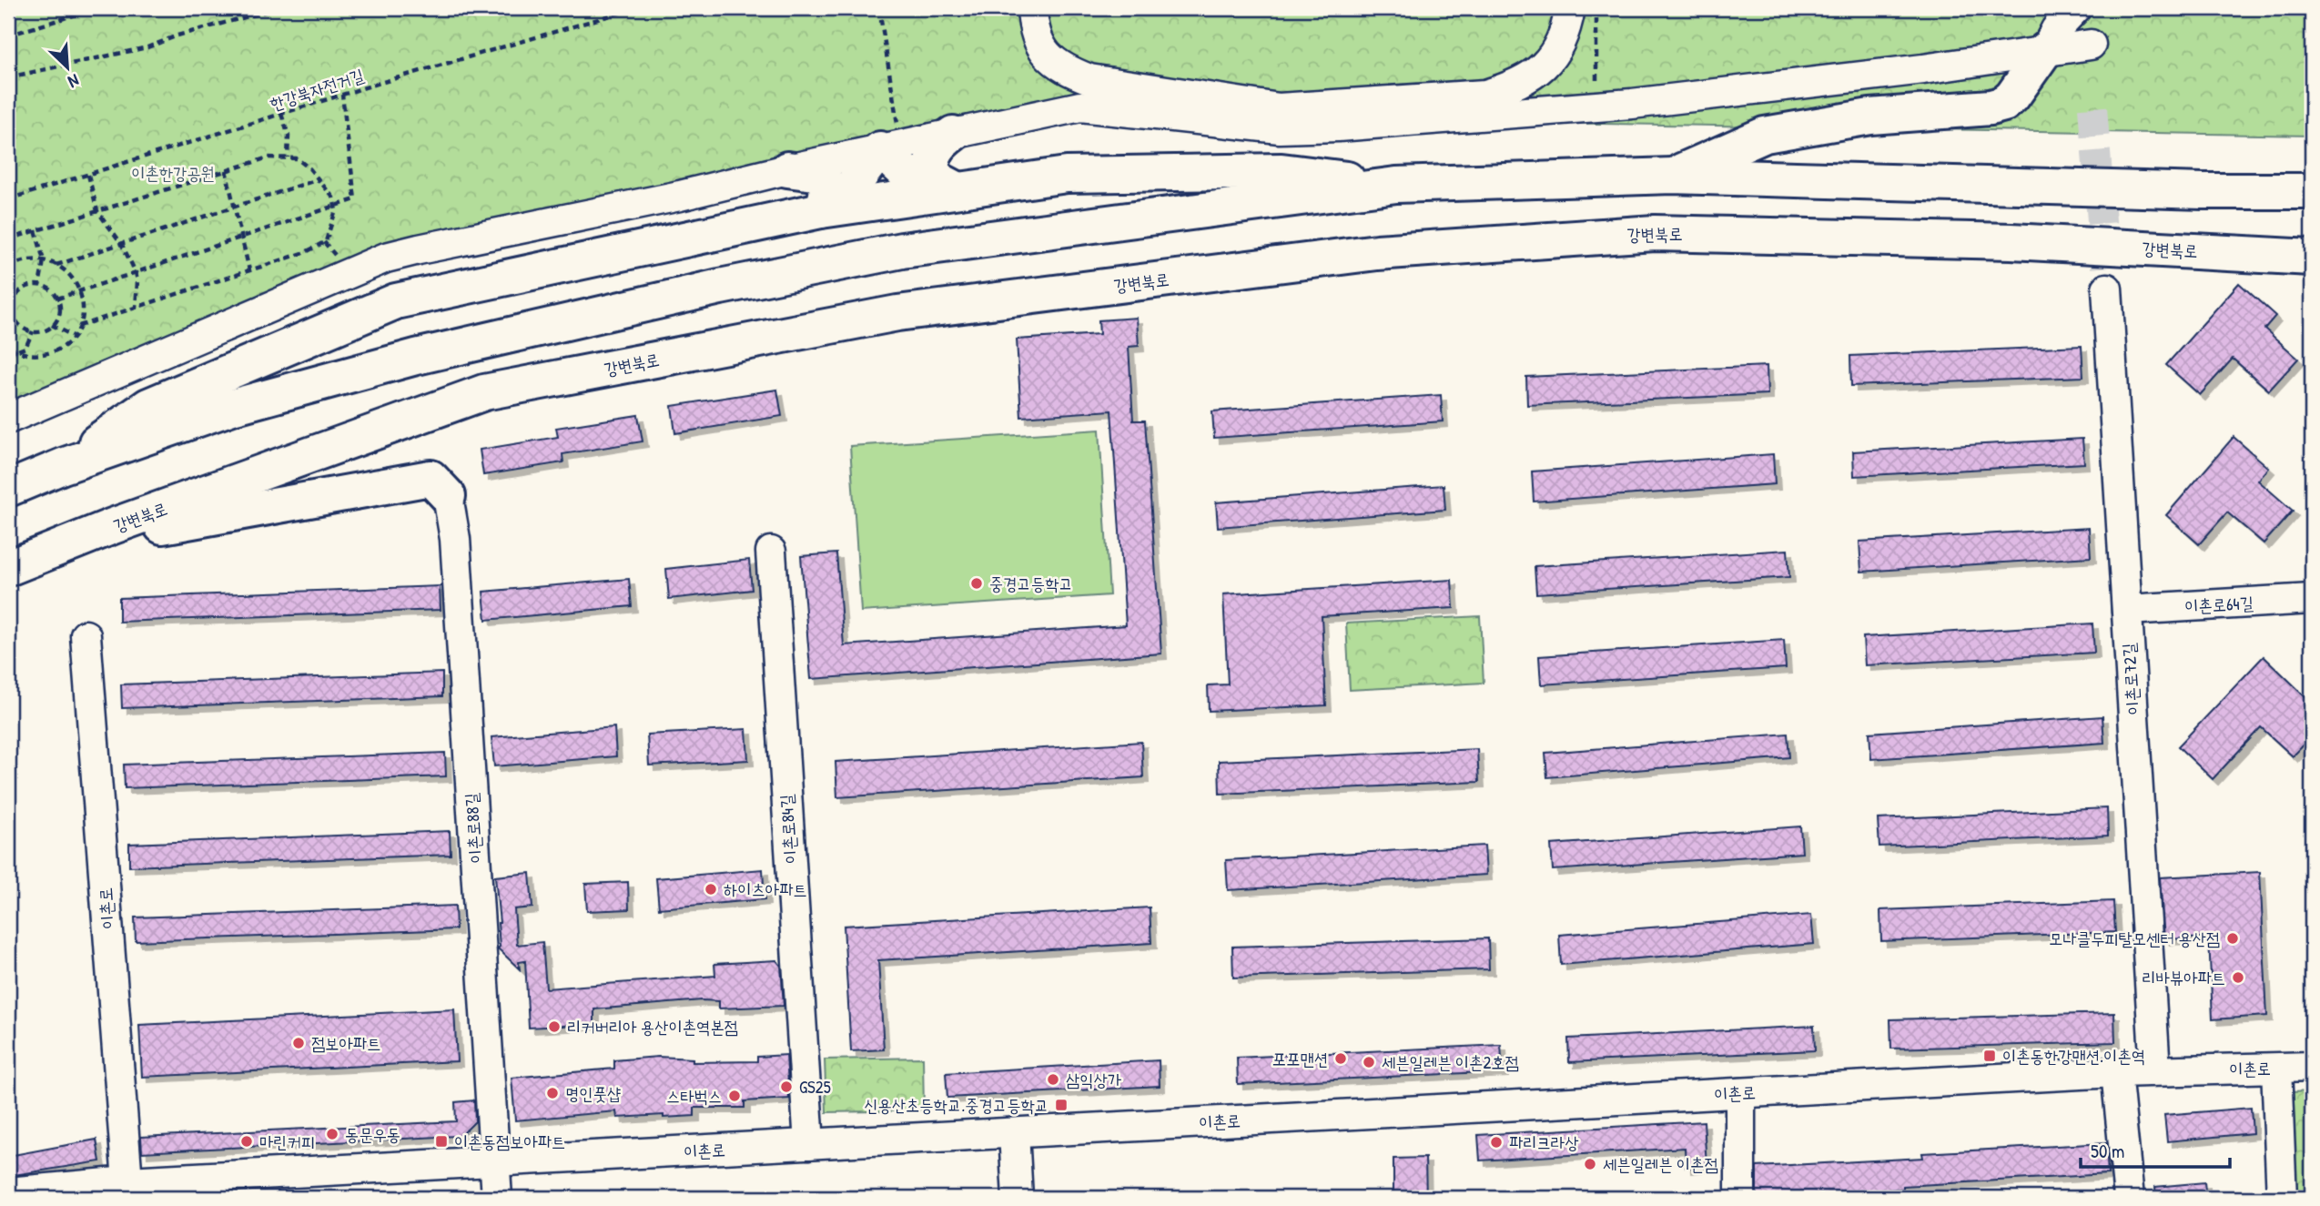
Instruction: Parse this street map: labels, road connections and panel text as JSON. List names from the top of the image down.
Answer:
{
  "streets": {
    "highway": ["강변북로"],
    "street": [
      "이촌로64길",
      "이촌로72길",
      "이촌로88길",
      "이촌로84길",
      "이촌로"
    ],
    "path": ["한강북자전거길"]
  },
  "crossings": [
    ["이촌로64길", "이촌로72길"],
    ["이촌로72길", "이촌로"],
    ["이촌로88길", "이촌로"],
    ["이촌로84길", "이촌로"]
  ],
  "parks": ["이촌한강공원"],
  "places": {
    "other": [
      "중경고등학고",
      "하이츠아파트",
      "모나클두피탈모센터 용산점",
      "리바뷰아파트",
      "리커버리아 용산이촌역본점",
      "점보아파트",
      "포포맨션",
      "세븐일레븐 이촌2호점",
      "삼익상가",
      "GS25",
      "명인풋샵",
      "스타벅스",
      "동문우동",
      "마린커피",
      "파리크라상",
      "세븐일레븐 이촌점"
    ],
    "transit": ["이촌동한강맨션.이촌역", "신용산초등학교.중경고등학교", "이촌동점보아파트"]
  },
  "scale_bar": "50 m",
  "north": "bottom right"
}
